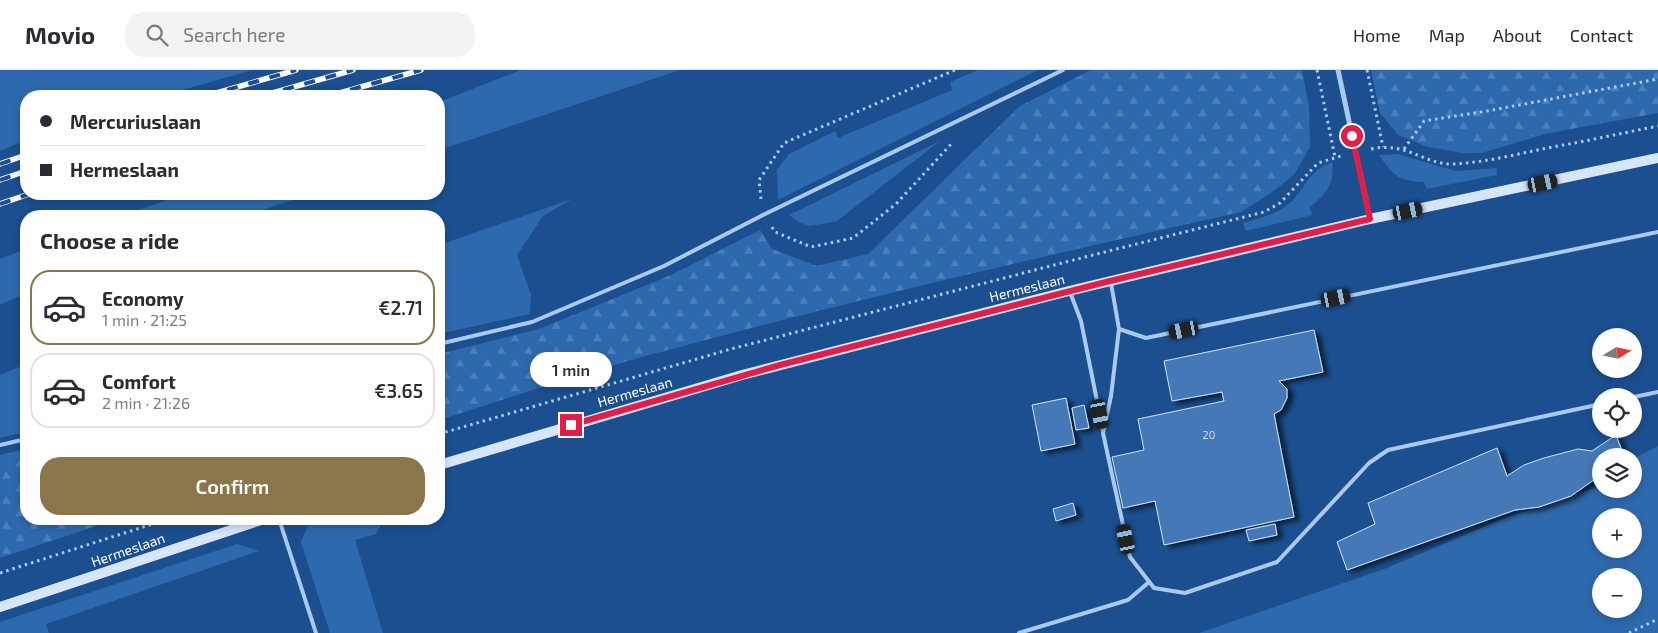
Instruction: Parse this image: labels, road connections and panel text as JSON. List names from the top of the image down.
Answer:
{
  "streets": {
    "street": ["Hermeslaan"]
  },
  "house_numbers": ["20"],
  "north": "right",
  "page": {
    "header": "Movio",
    "search": "Search here",
    "nav": [
      "Home",
      "Map",
      "About",
      "Contact"
    ],
    "banner": ["Mercuriuslaan", "Hermeslaan"],
    "heading": "Choose a ride",
    "list": [
      {
        "name": "Economy",
        "note": "1 min · 21:25",
        "value": "€2.71"
      },
      {
        "name": "Comfort",
        "note": "2 min · 21:26",
        "value": "€3.65"
      }
    ],
    "map_buttons": ["+", "−"],
    "bubble": "1 min",
    "buttons": "Confirm"
  }
}
